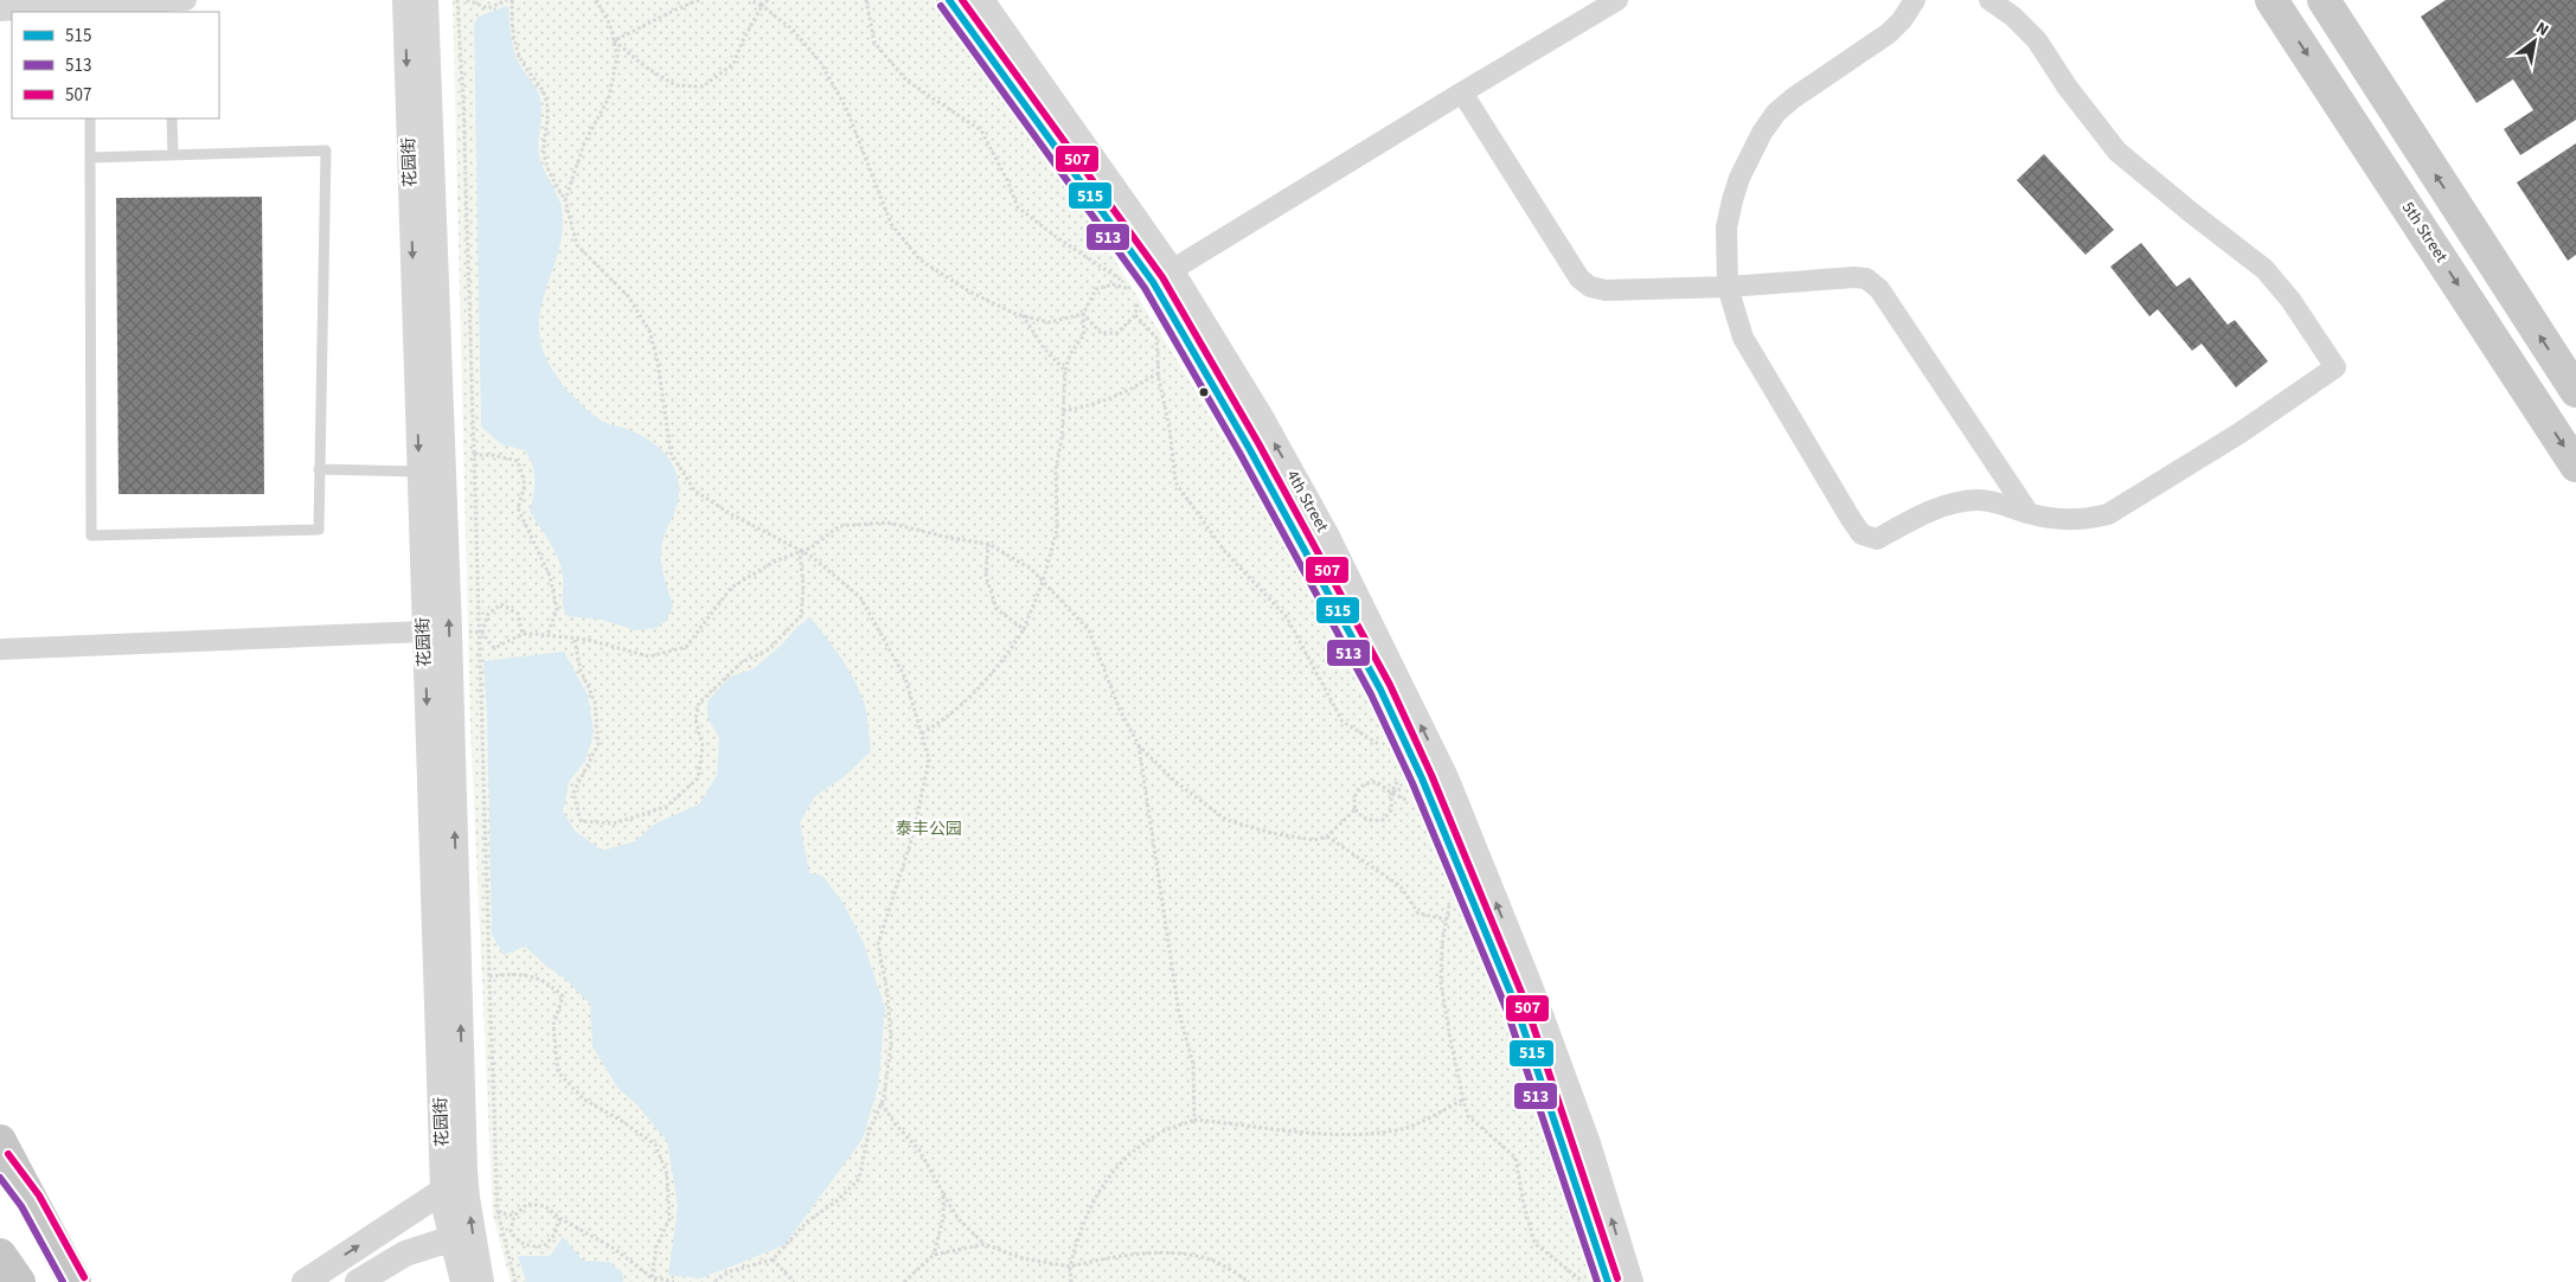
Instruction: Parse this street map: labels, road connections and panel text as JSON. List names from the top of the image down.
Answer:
{
  "streets": {
    "main road": ["5th Street"],
    "street": ["花园街", "4th Street"]
  },
  "parks": ["泰丰公园"],
  "lines": ["transit line 515", "transit line 507", "transit line 513"],
  "legend": ["515", "513", "507"],
  "north": "top right"
}
